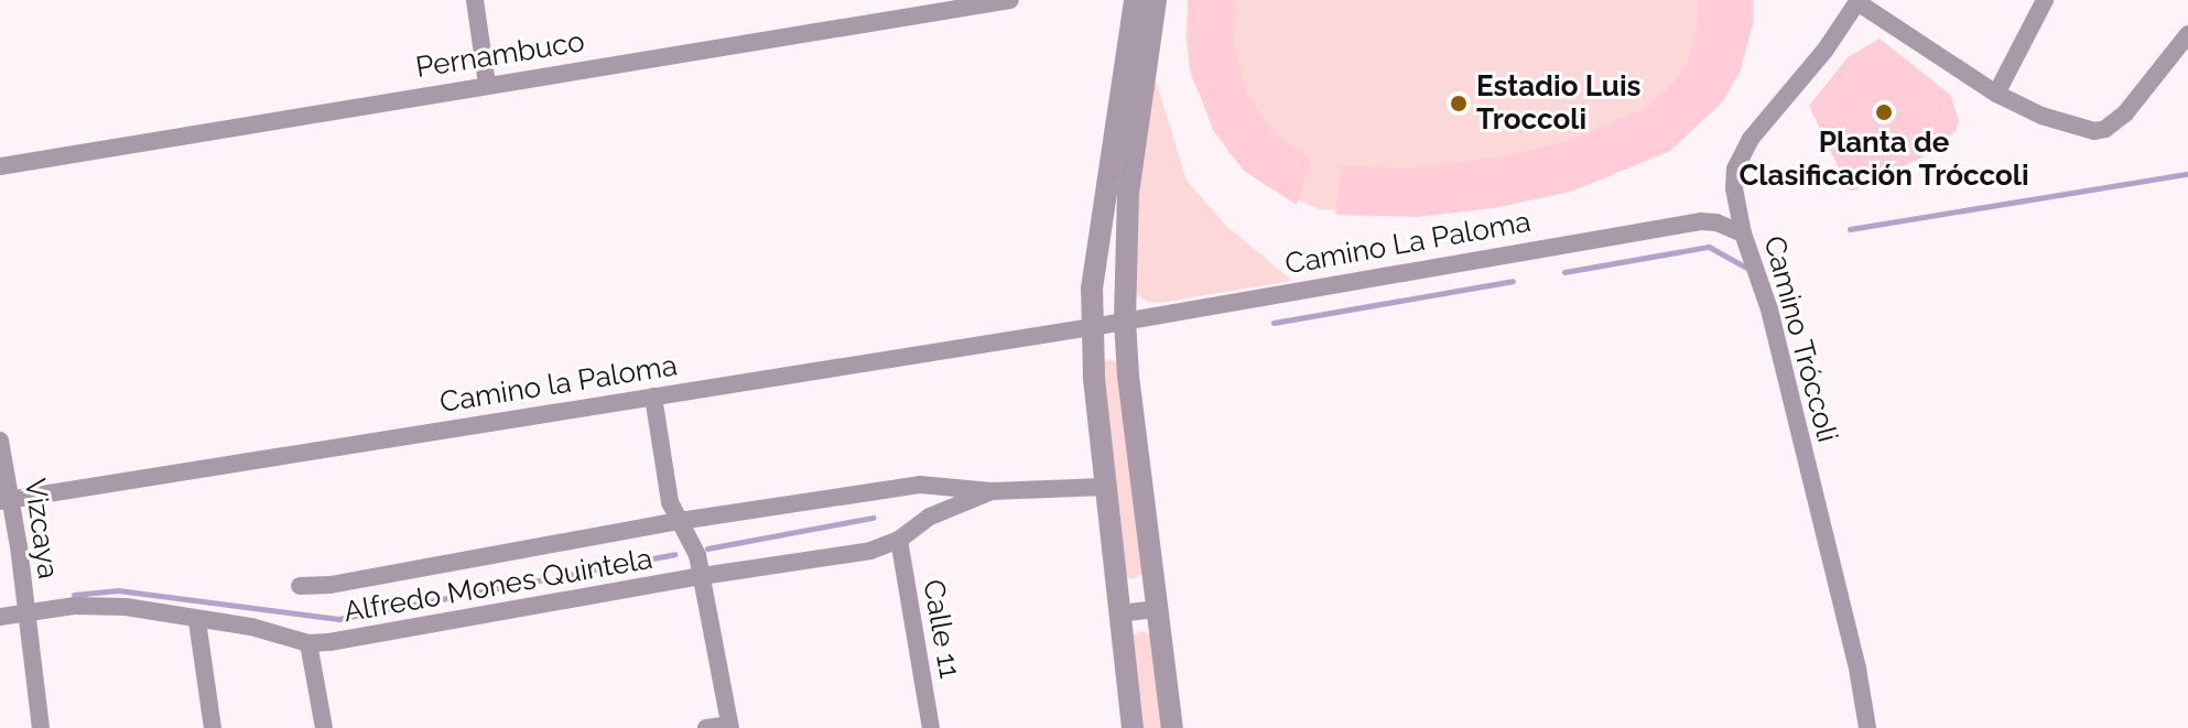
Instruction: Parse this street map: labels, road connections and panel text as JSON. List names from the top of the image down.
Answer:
{
  "streets": {
    "street": [
      "Pernambuco",
      "Camino La Paloma",
      "Camino Tróccoli",
      "Camino la Paloma",
      "Vizcaya",
      "Alfredo Mones Quintela",
      "Calle 11"
    ]
  },
  "crossings": [
    ["Camino La Paloma", "Camino Tróccoli"],
    ["Camino La Paloma", "Camino la Paloma"],
    ["Camino la Paloma", "Vizcaya"],
    ["Vizcaya", "Alfredo Mones Quintela"],
    ["Alfredo Mones Quintela", "Calle 11"]
  ],
  "places": ["Estadio Luis Troccoli", "Planta de Clasificación Tróccoli"]
}
